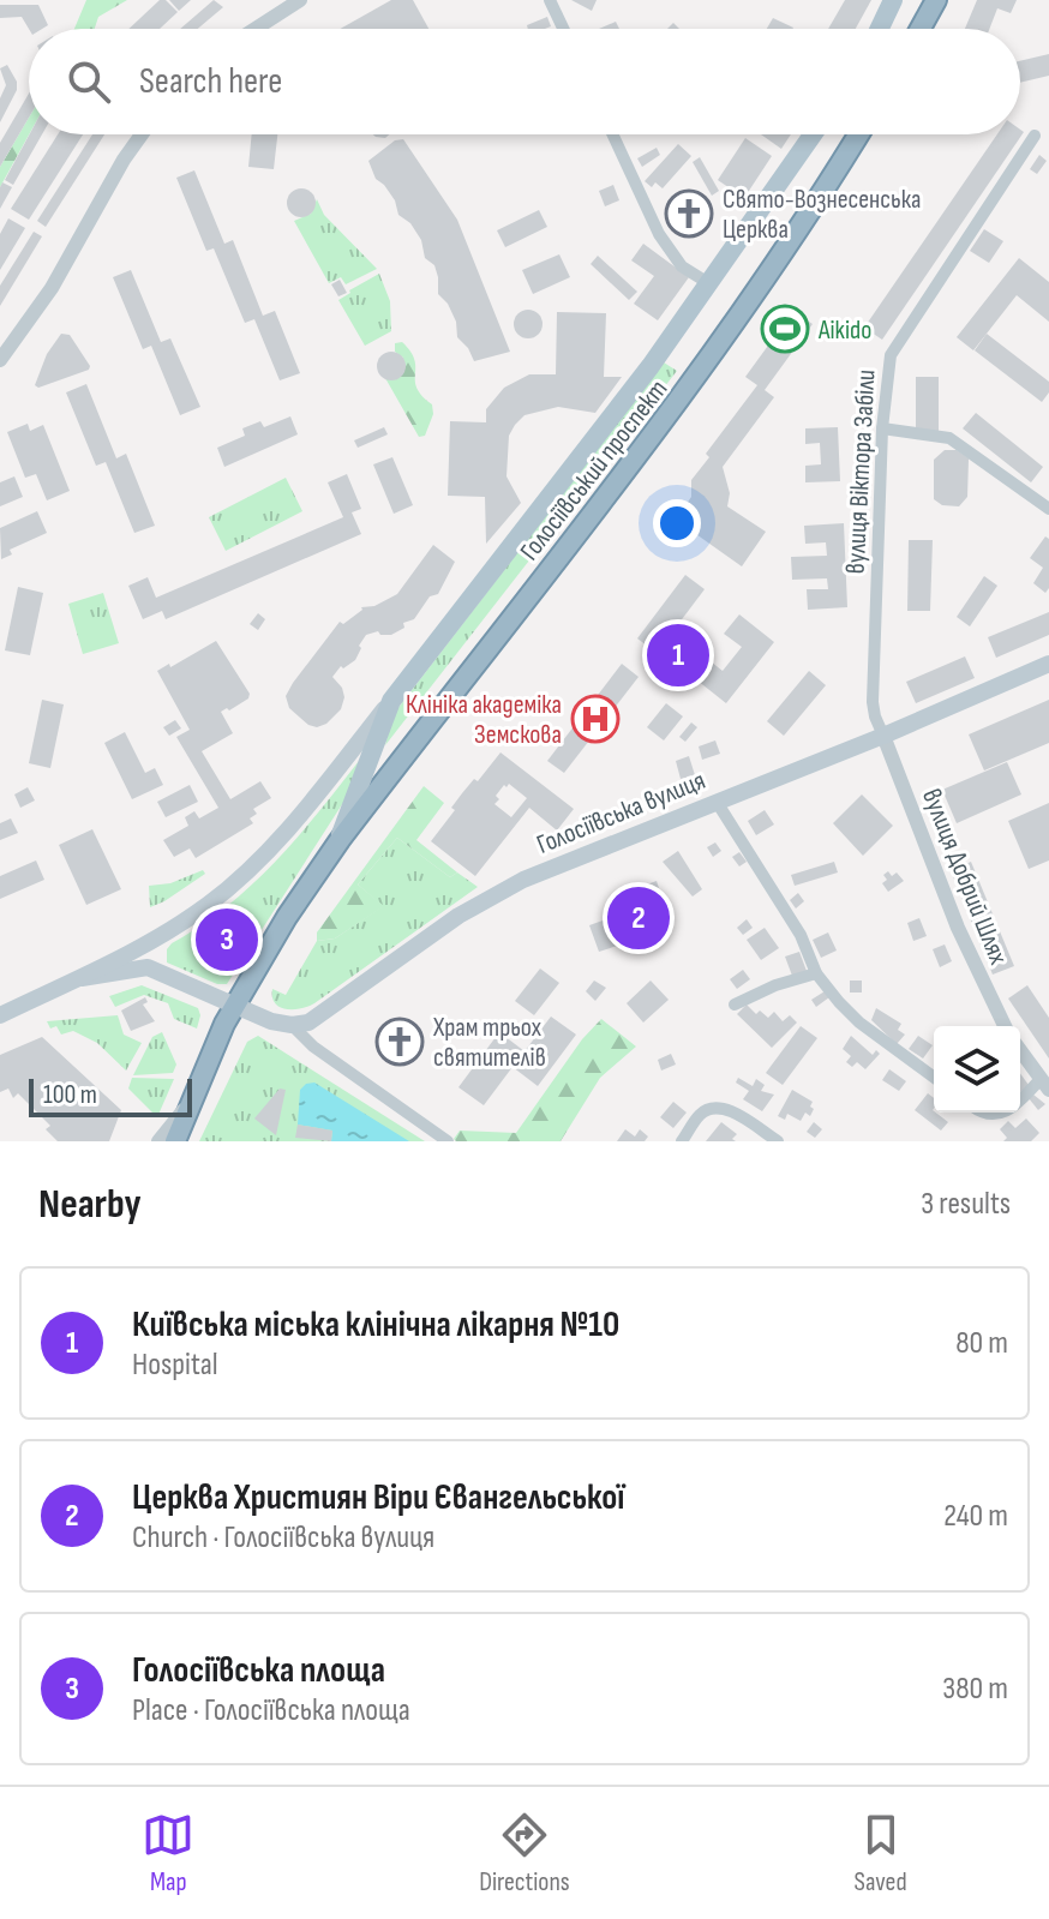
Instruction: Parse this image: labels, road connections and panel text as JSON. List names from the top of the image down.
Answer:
{
  "streets": {
    "highway": ["Голосіївський проспект"],
    "main road": ["Голосіївська вулиця"],
    "street": ["вулиця Віктора Забіли", "вулиця Добрий Шлях"]
  },
  "crossings": [
    ["вулиця Віктора Забіли", "Голосіївська вулиця"],
    ["вулиця Віктора Забіли", "вулиця Добрий Шлях"],
    ["Голосіївська вулиця", "вулиця Добрий Шлях"]
  ],
  "places": {
    "church": ["Свято-Вознесенська Церква", "Храм трьох святителів"],
    "sports": ["Aikido"],
    "hospital": ["Клініка академіка Земскова"]
  },
  "scale_bar": "100 m",
  "page": {
    "search": "Search here",
    "pins": ["1", "2", "3"],
    "scale": "100 m",
    "heading": ["Nearby", "3 results"],
    "list": [
      {
        "mark": "1",
        "name": "Київська міська клінічна лікарня №10",
        "note": "Hospital",
        "value": "80 m"
      },
      {
        "mark": "2",
        "name": "Церква Християн Віри Євангельської",
        "note": "Church · Голосіївська вулиця",
        "value": "240 m"
      },
      {
        "mark": "3",
        "name": "Голосіївська площа",
        "note": "Place · Голосіївська площа",
        "value": "380 m"
      }
    ],
    "nav": ["Map", "Directions", "Saved"]
  }
}
